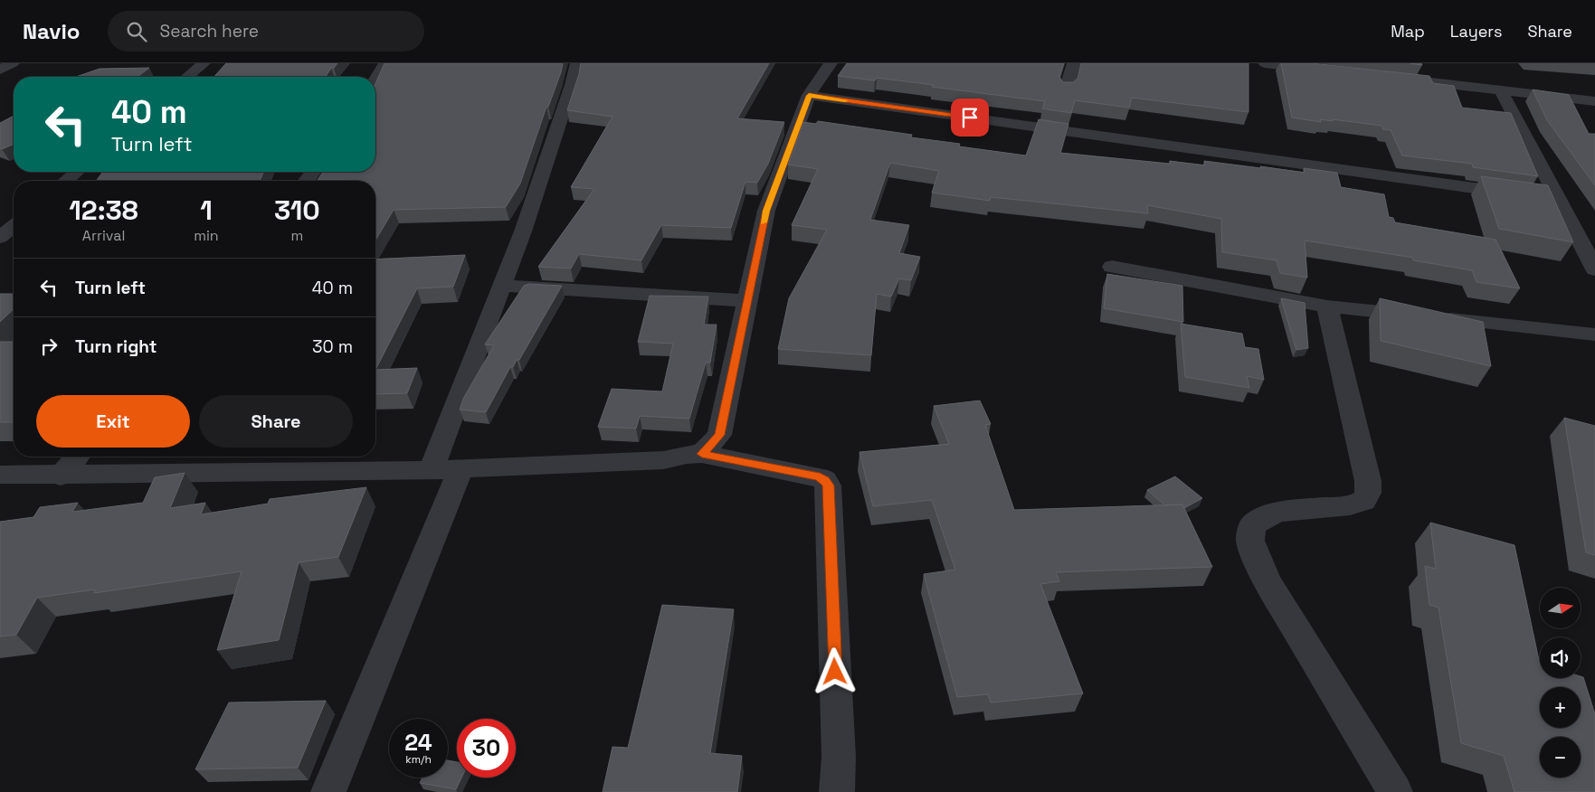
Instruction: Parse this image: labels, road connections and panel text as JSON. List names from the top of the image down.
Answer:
{
  "north": "right",
  "page": {
    "header": "Navio",
    "search": "Search here",
    "nav": ["Map", "Layers", "Share"],
    "turn": ["40 m", "Turn left"],
    "eta": [
      "12:38",
      "Arrival",
      "1",
      "min",
      "310",
      "m"
    ],
    "list": [
      {
        "name": "Turn left",
        "value": "40 m"
      },
      {
        "name": "Turn right",
        "value": "30 m"
      }
    ],
    "buttons": ["Exit", "Share"],
    "map_buttons": ["+", "−"],
    "speed": "24 km/h",
    "limit": "30"
  }
}
